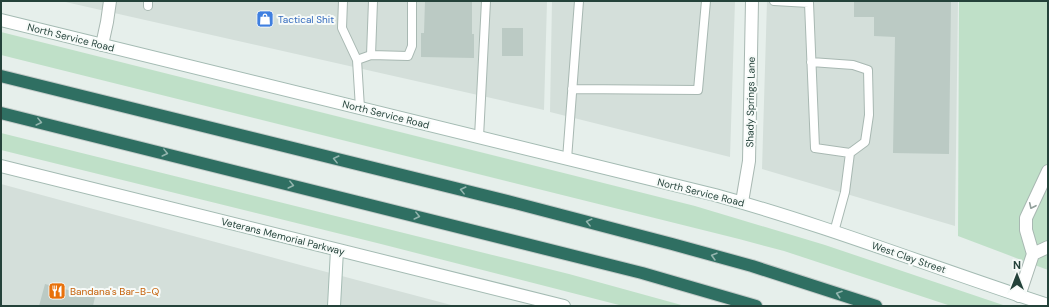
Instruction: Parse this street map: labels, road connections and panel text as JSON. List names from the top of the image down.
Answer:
{
  "streets": {
    "street": [
      "North Service Road",
      "Shady Springs Lane",
      "Veterans Memorial Parkway",
      "West Clay Street"
    ]
  },
  "crossings": [
    ["North Service Road", "Shady Springs Lane"],
    ["North Service Road", "West Clay Street"]
  ],
  "places": {
    "shop": ["Tactical Shit"],
    "restaurant": ["Bandana's Bar-B-Q"]
  },
  "north": "top"
}
